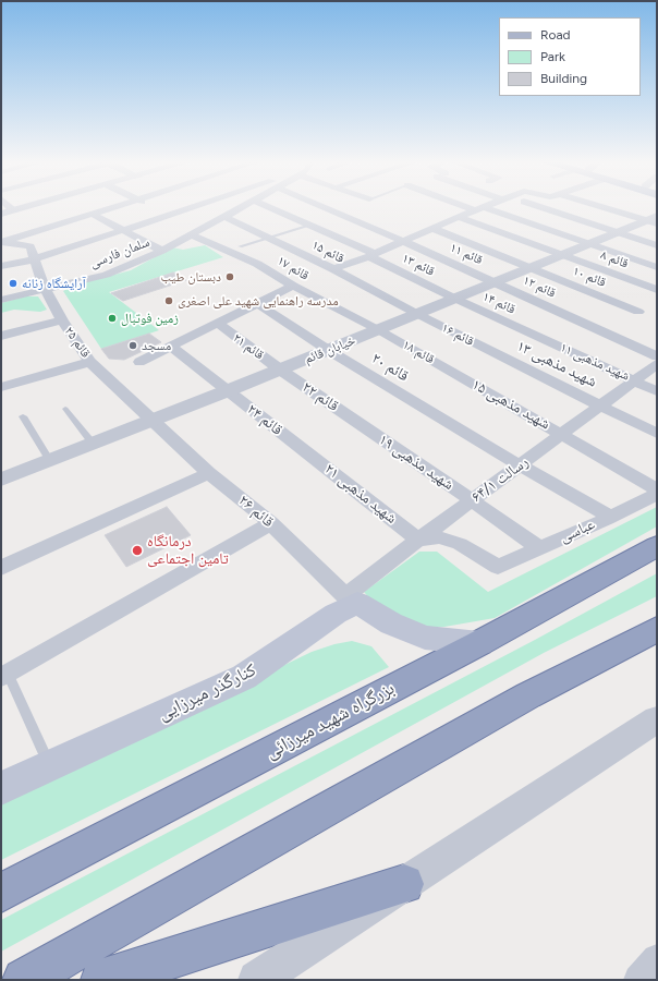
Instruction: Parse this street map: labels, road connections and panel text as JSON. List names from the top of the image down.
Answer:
{
  "streets": {
    "highway": ["بزرگراه شهید میرزائی"],
    "main road": ["کنارگذر میرزایی"],
    "street": [
      "قائم ۱۵",
      "سلمان فارسی",
      "قائم ۱۱",
      "قائم ۸",
      "قائم ۱۳",
      "قائم ۱۷",
      "قائم ۱۰",
      "قائم ۱۲",
      "قائم ۱۴",
      "قائم ۱۶",
      "قائم ۲۵",
      "قائم ۲۱",
      "خیابان قائم",
      "قائم ۱۸",
      "شهید مذهبی ۱۱",
      "شهید مذهبی ۱۳",
      "قائم ۲۰",
      "قائم ۲۲",
      "شهید مذهبی ۱۵",
      "قائم ۲۴",
      "شهید مذهبی ۱۹",
      "رسالت ۶۴/۱",
      "شهید مذهبی ۲۱",
      "قائم ۲۶",
      "عباسی"
    ]
  },
  "crossings": [
    ["قائم ۱۵", "سلمان فارسی"],
    ["قائم ۱۵", "قائم ۱۶"],
    ["قائم ۱۵", "خیابان قائم"],
    ["سلمان فارسی", "قائم ۱۷"],
    ["سلمان فارسی", "قائم ۲۵"],
    ["قائم ۱۱", "قائم ۱۲"],
    ["قائم ۱۱", "خیابان قائم"],
    ["قائم ۸", "خیابان قائم"],
    ["قائم ۱۳", "قائم ۱۴"],
    ["قائم ۱۳", "خیابان قائم"],
    ["قائم ۱۷", "خیابان قائم"],
    ["قائم ۱۷", "قائم ۱۸"],
    ["قائم ۱۰", "خیابان قائم"],
    ["قائم ۱۲", "خیابان قائم"],
    ["قائم ۱۴", "خیابان قائم"],
    ["قائم ۱۴", "شهید مذهبی ۱۱"],
    ["قائم ۱۶", "خیابان قائم"],
    ["قائم ۱۶", "شهید مذهبی ۱۳"],
    ["قائم ۲۵", "خیابان قائم"],
    ["قائم ۲۵", "قائم ۲۶"],
    ["قائم ۲۱", "خیابان قائم"],
    ["قائم ۲۱", "قائم ۲۲"],
    ["خیابان قائم", "قائم ۱۸"],
    ["خیابان قائم", "قائم ۲۰"],
    ["خیابان قائم", "قائم ۲۲"],
    ["خیابان قائم", "قائم ۲۴"],
    ["خیابان قائم", "قائم ۲۶"],
    ["قائم ۱۸", "شهید مذهبی ۱۵"],
    ["شهید مذهبی ۱۱", "رسالت ۶۴/۱"],
    ["شهید مذهبی ۱۳", "رسالت ۶۴/۱"],
    ["قائم ۲۰", "رسالت ۶۴/۱"],
    ["قائم ۲۲", "شهید مذهبی ۱۹"],
    ["شهید مذهبی ۱۵", "رسالت ۶۴/۱"],
    ["قائم ۲۴", "شهید مذهبی ۲۱"],
    ["شهید مذهبی ۱۹", "رسالت ۶۴/۱"],
    ["شهید مذهبی ۱۹", "عباسی"],
    ["رسالت ۶۴/۱", "شهید مذهبی ۲۱"],
    ["رسالت ۶۴/۱", "قائم ۲۶"],
    ["رسالت ۶۴/۱", "عباسی"],
    ["رسالت ۶۴/۱", "کنارگذر میرزایی"],
    ["شهید مذهبی ۲۱", "عباسی"],
    ["قائم ۲۶", "کنارگذر میرزایی"]
  ],
  "places": [
    "دبستان طیب",
    "آرایشگاه زنانه",
    "مدرسه راهنمایی شهید علی اصغری",
    "زمین فوتبال",
    "مسجد",
    "درمانگاه تامین اجتماعی"
  ],
  "legend": ["Road", "Park", "Building"]
}
